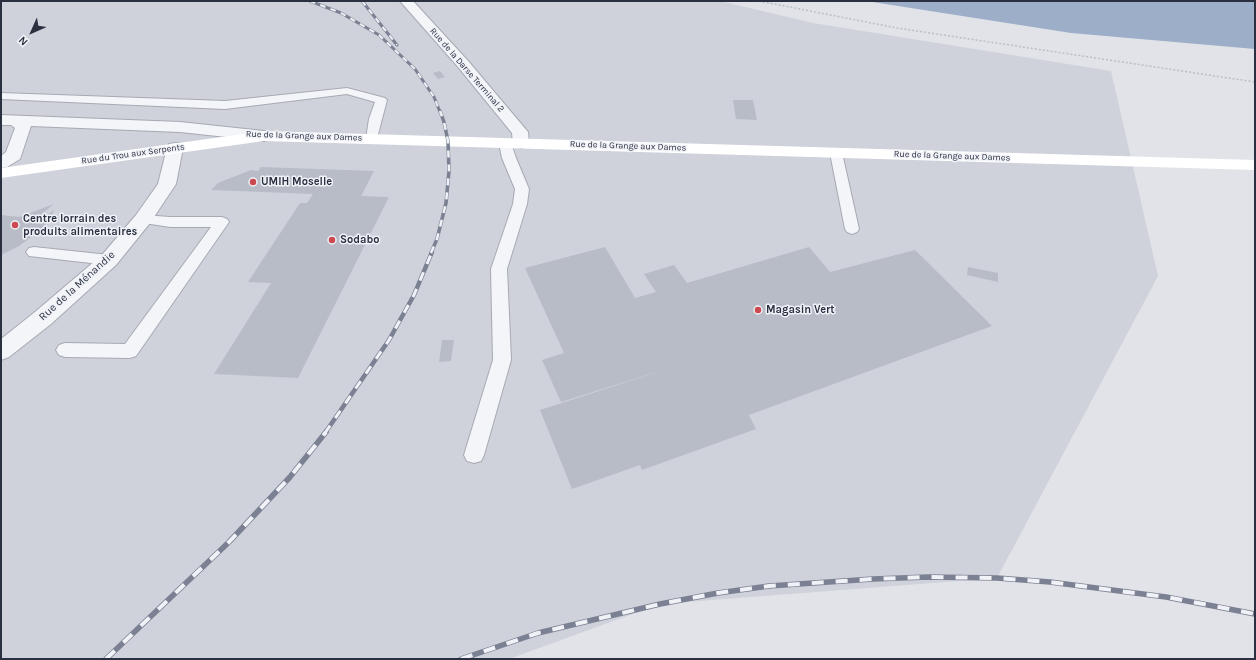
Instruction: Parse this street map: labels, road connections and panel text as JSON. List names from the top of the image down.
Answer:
{
  "streets": {
    "street": [
      "Rue de la Darse Terminal 2",
      "Rue de la Grange aux Dames",
      "Rue du Trou aux Serpents",
      "Rue de la Ménandie"
    ]
  },
  "crossings": [
    ["Rue de la Darse Terminal 2", "Rue de la Grange aux Dames"],
    ["Rue de la Grange aux Dames", "Rue du Trou aux Serpents"],
    ["Rue du Trou aux Serpents", "Rue de la Ménandie"]
  ],
  "places": [
    "UMIH Moselle",
    "Centre lorrain des produits alimentaires",
    "Sodabo",
    "Magasin Vert"
  ],
  "north": "bottom left"
}
